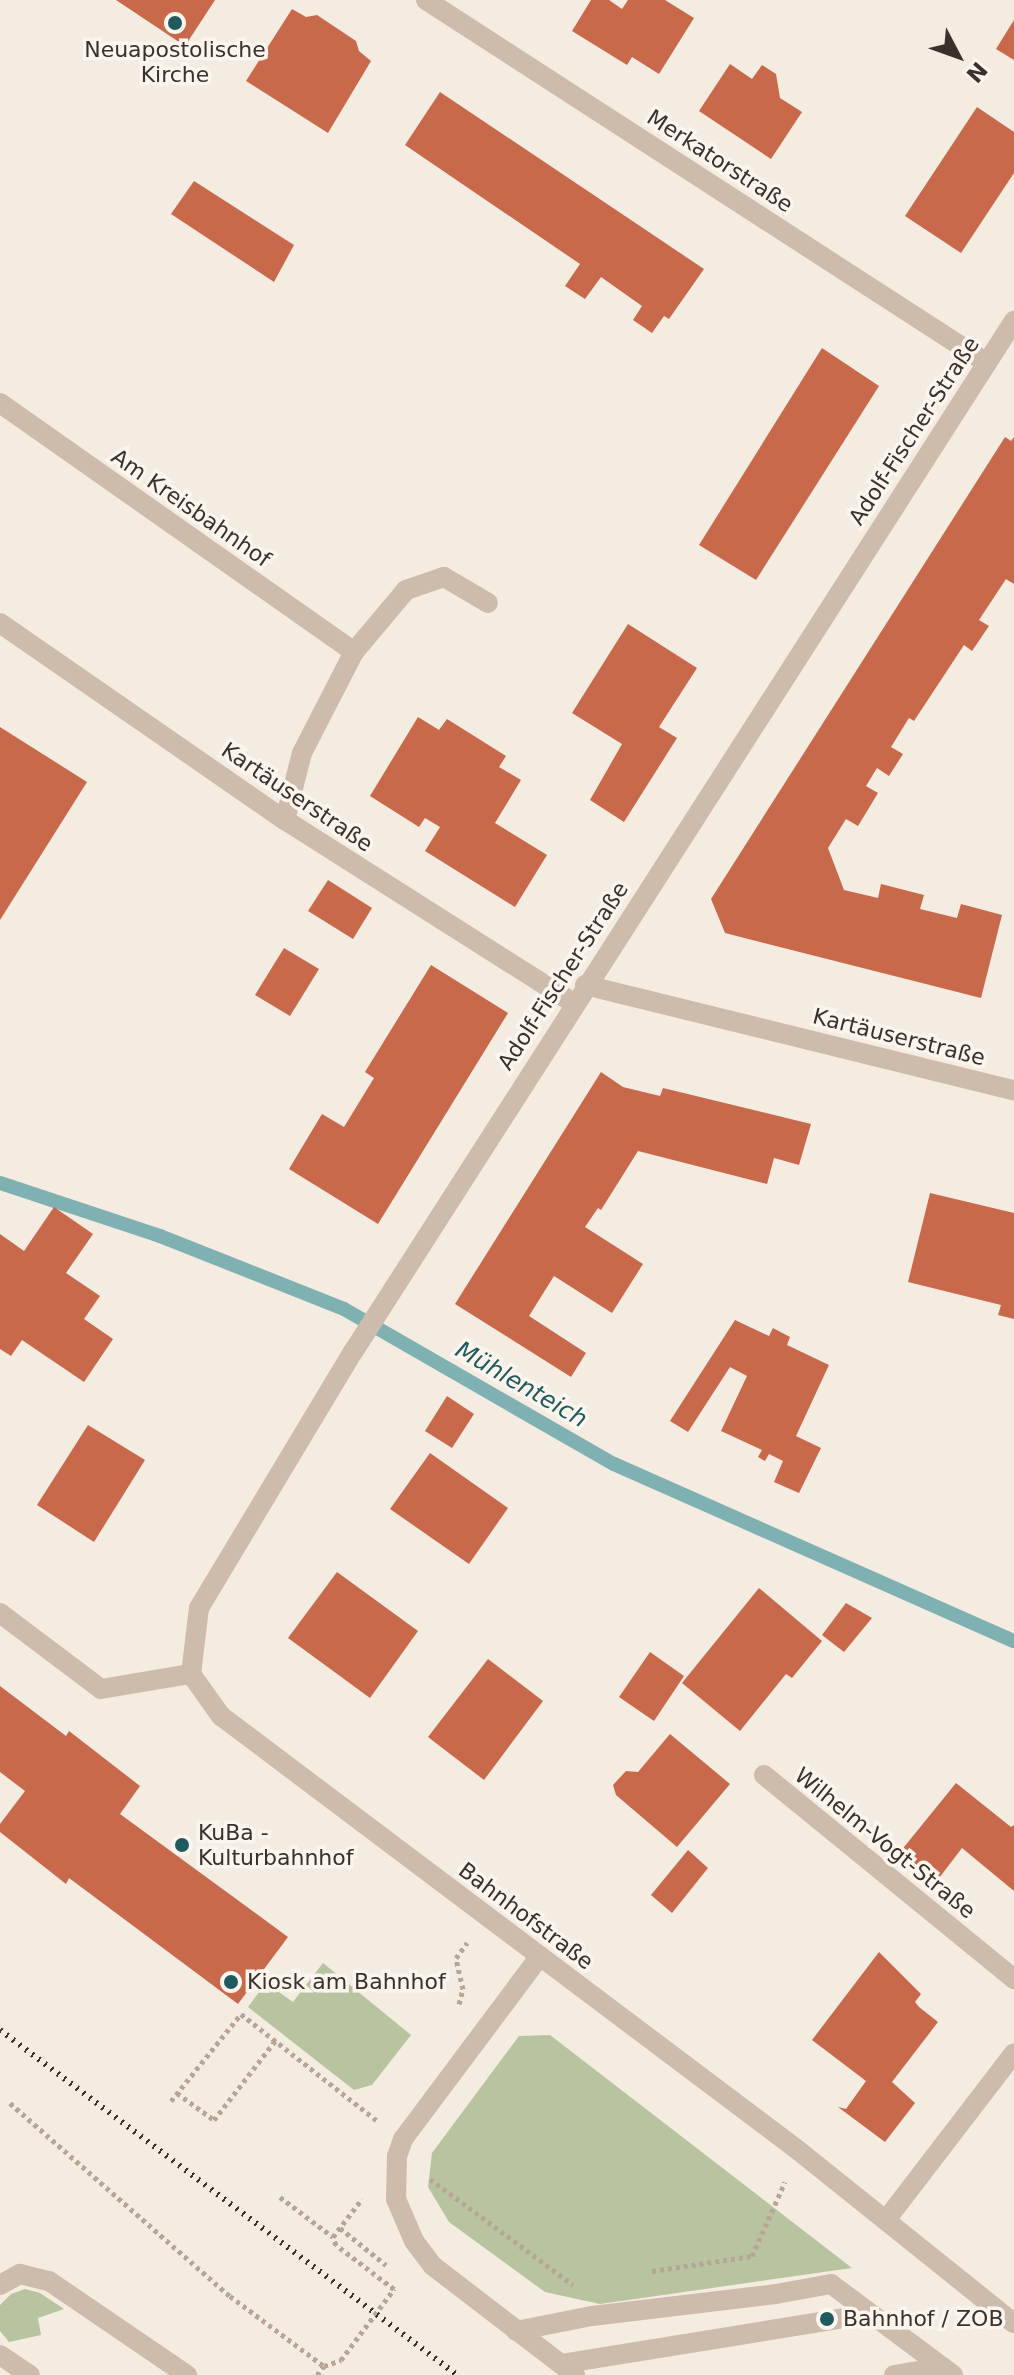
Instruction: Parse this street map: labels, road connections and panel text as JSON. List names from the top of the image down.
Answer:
{
  "streets": {
    "street": [
      "Merkatorstraße",
      "Adolf-Fischer-Straße",
      "Am Kreisbahnhof",
      "Kartäuserstraße",
      "Wilhelm-Vogt-Straße",
      "Bahnhofstraße"
    ]
  },
  "crossings": [
    ["Merkatorstraße", "Adolf-Fischer-Straße"],
    ["Adolf-Fischer-Straße", "Kartäuserstraße"],
    ["Adolf-Fischer-Straße", "Bahnhofstraße"]
  ],
  "water": ["Mühlenteich"],
  "places": [
    "Neuapostolische Kirche",
    "KuBa - Kulturbahnhof",
    "Kiosk am Bahnhof",
    "Bahnhof / ZOB"
  ],
  "north": "bottom right"
}
